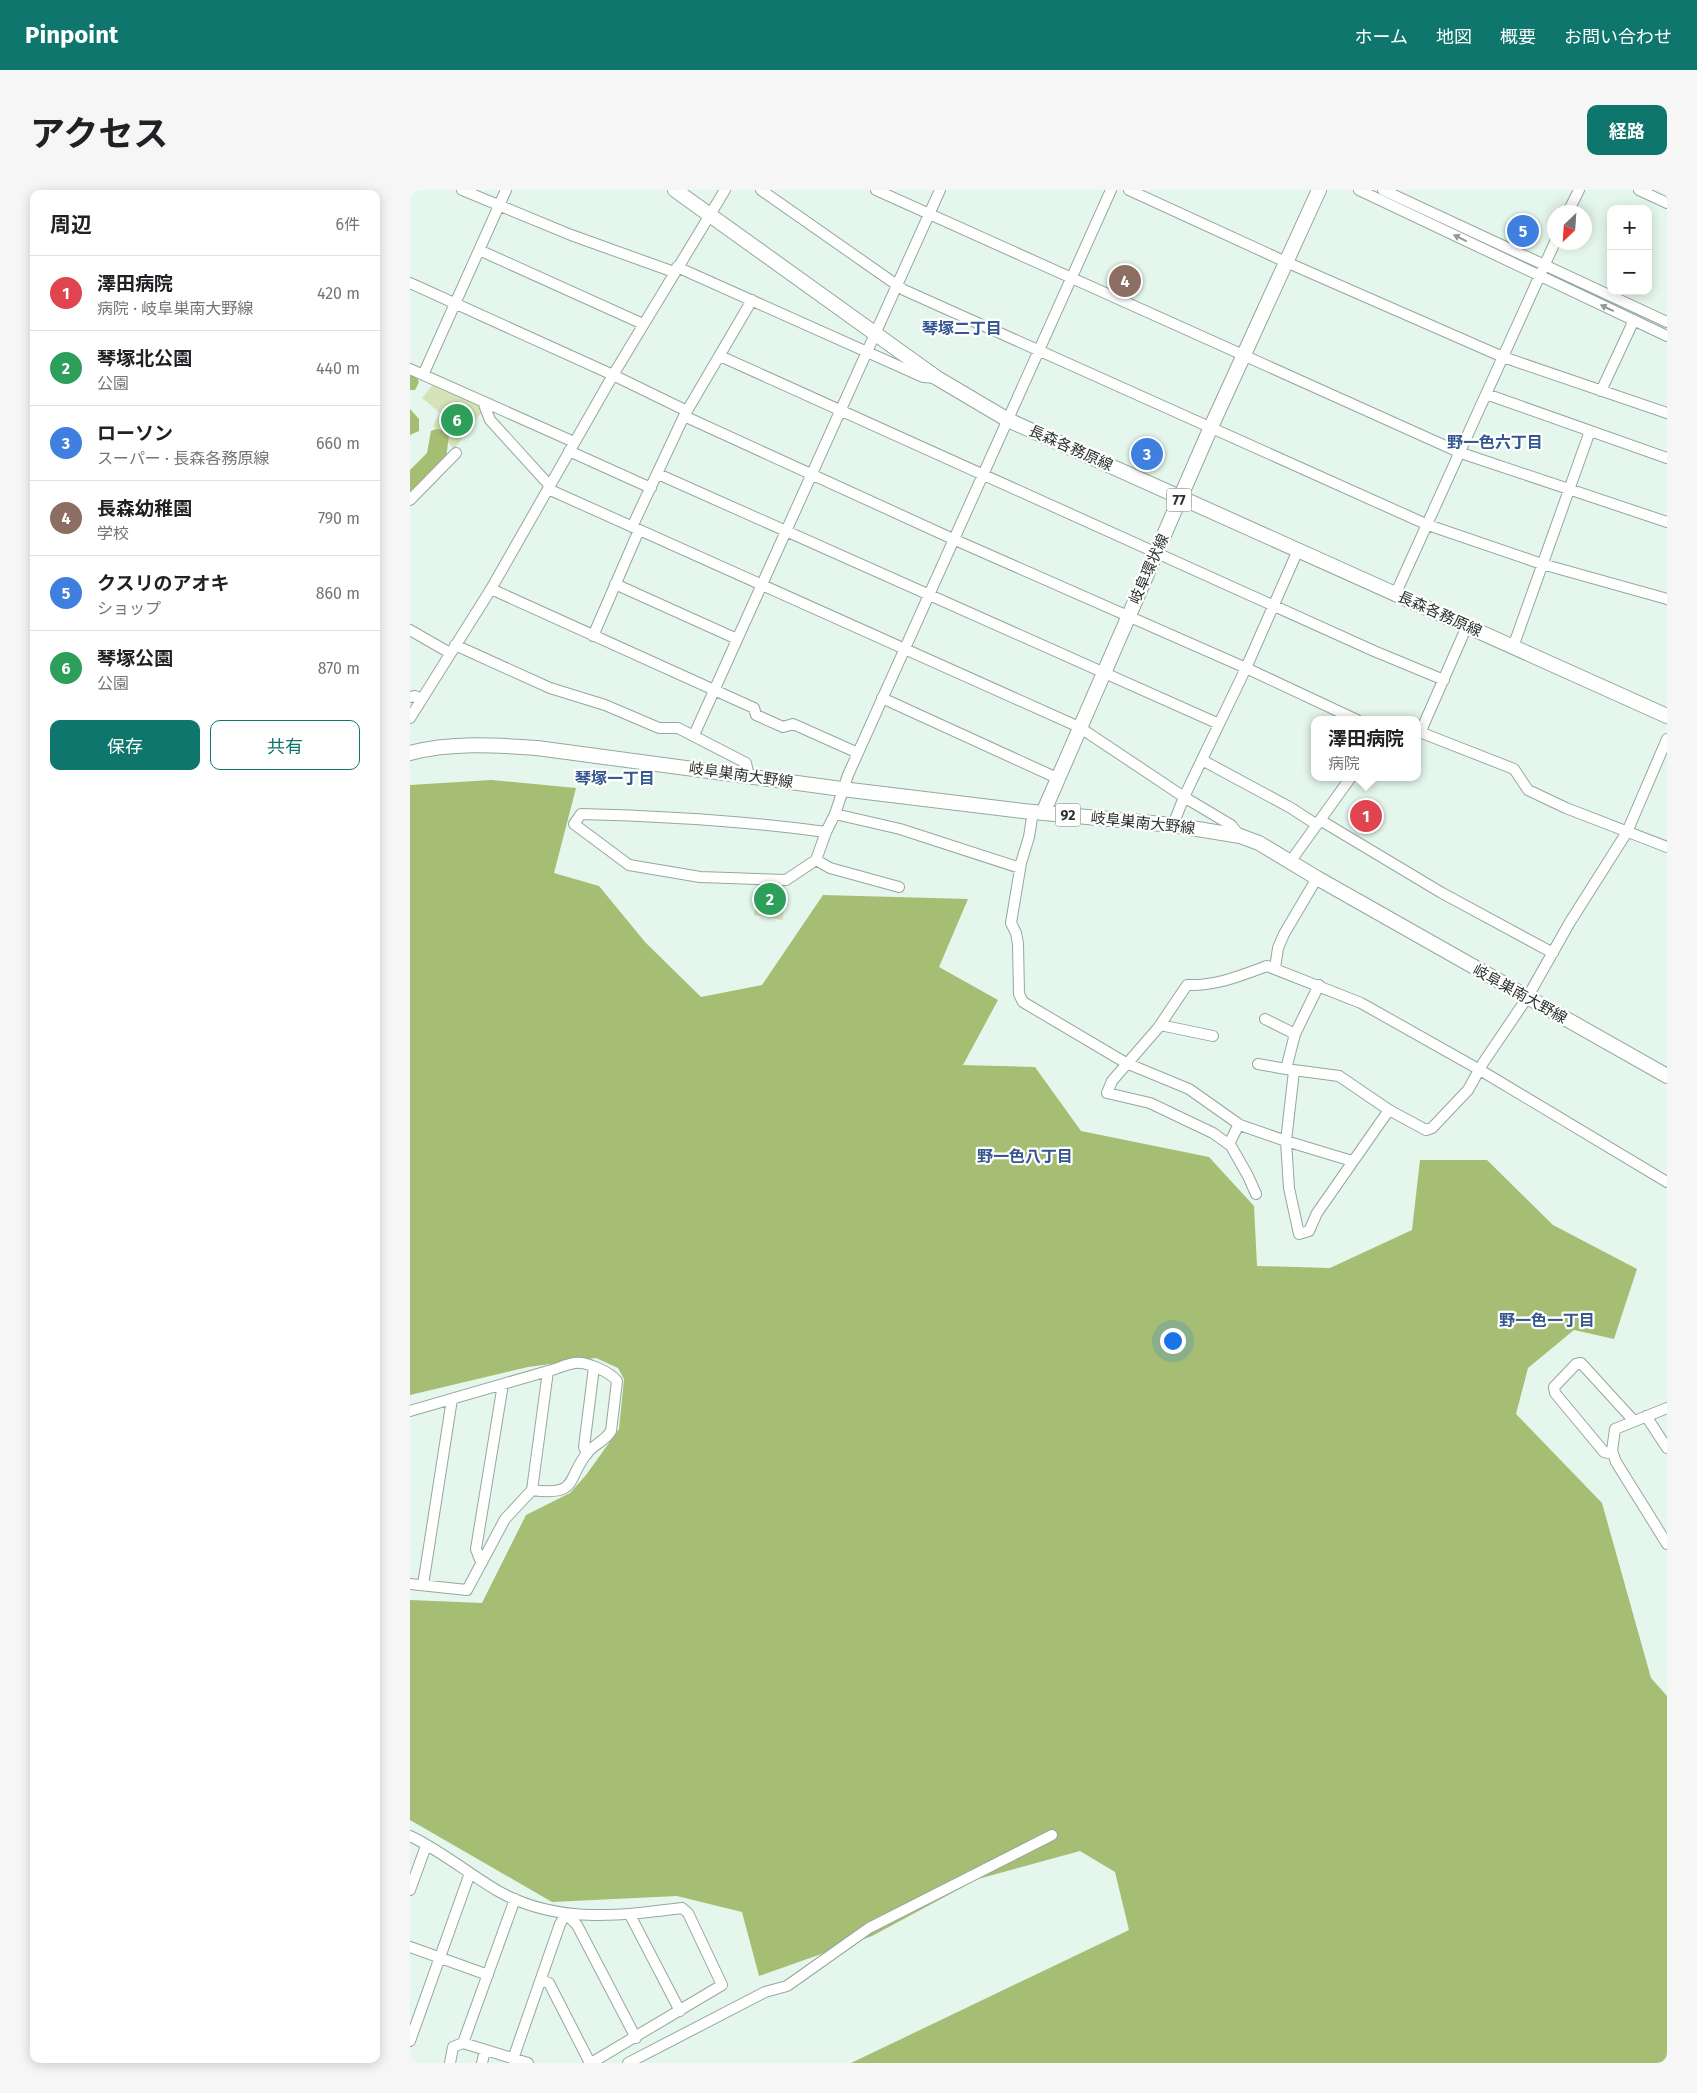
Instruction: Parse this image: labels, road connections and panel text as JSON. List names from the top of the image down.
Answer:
{
  "streets": {
    "main road": [
      "長森各務原線",
      "77",
      "岐阜環状線",
      "岐阜巣南大野線",
      "92"
    ]
  },
  "crossings": [
    ["長森各務原線", "岐阜環状線"],
    ["岐阜環状線", "岐阜巣南大野線"]
  ],
  "districts": [
    "琴塚二丁目",
    "野一色六丁目",
    "琴塚一丁目",
    "野一色八丁目",
    "野一色一丁目"
  ],
  "north": "bottom left",
  "page": {
    "header": "Pinpoint",
    "nav": [
      "ホーム",
      "地図",
      "概要",
      "お問い合わせ"
    ],
    "title": "アクセス",
    "buttons": [
      "経路",
      ["保存", "共有"]
    ],
    "heading": ["周辺", "6件"],
    "map_buttons": ["+", "−"],
    "pins": [
      "5",
      "4",
      "6",
      "3",
      "1",
      "2"
    ],
    "list": [
      {
        "mark": "1",
        "name": "澤田病院",
        "note": "病院 · 岐阜巣南大野線",
        "value": "420 m"
      },
      {
        "mark": "2",
        "name": "琴塚北公園",
        "note": "公園",
        "value": "440 m"
      },
      {
        "mark": "3",
        "name": "ローソン",
        "note": "スーパー · 長森各務原線",
        "value": "660 m"
      },
      {
        "mark": "4",
        "name": "長森幼稚園",
        "note": "学校",
        "value": "790 m"
      },
      {
        "mark": "5",
        "name": "クスリのアオキ",
        "note": "ショップ",
        "value": "860 m"
      },
      {
        "mark": "6",
        "name": "琴塚公園",
        "note": "公園",
        "value": "870 m"
      }
    ],
    "popup": ["澤田病院", "病院"]
  }
}
